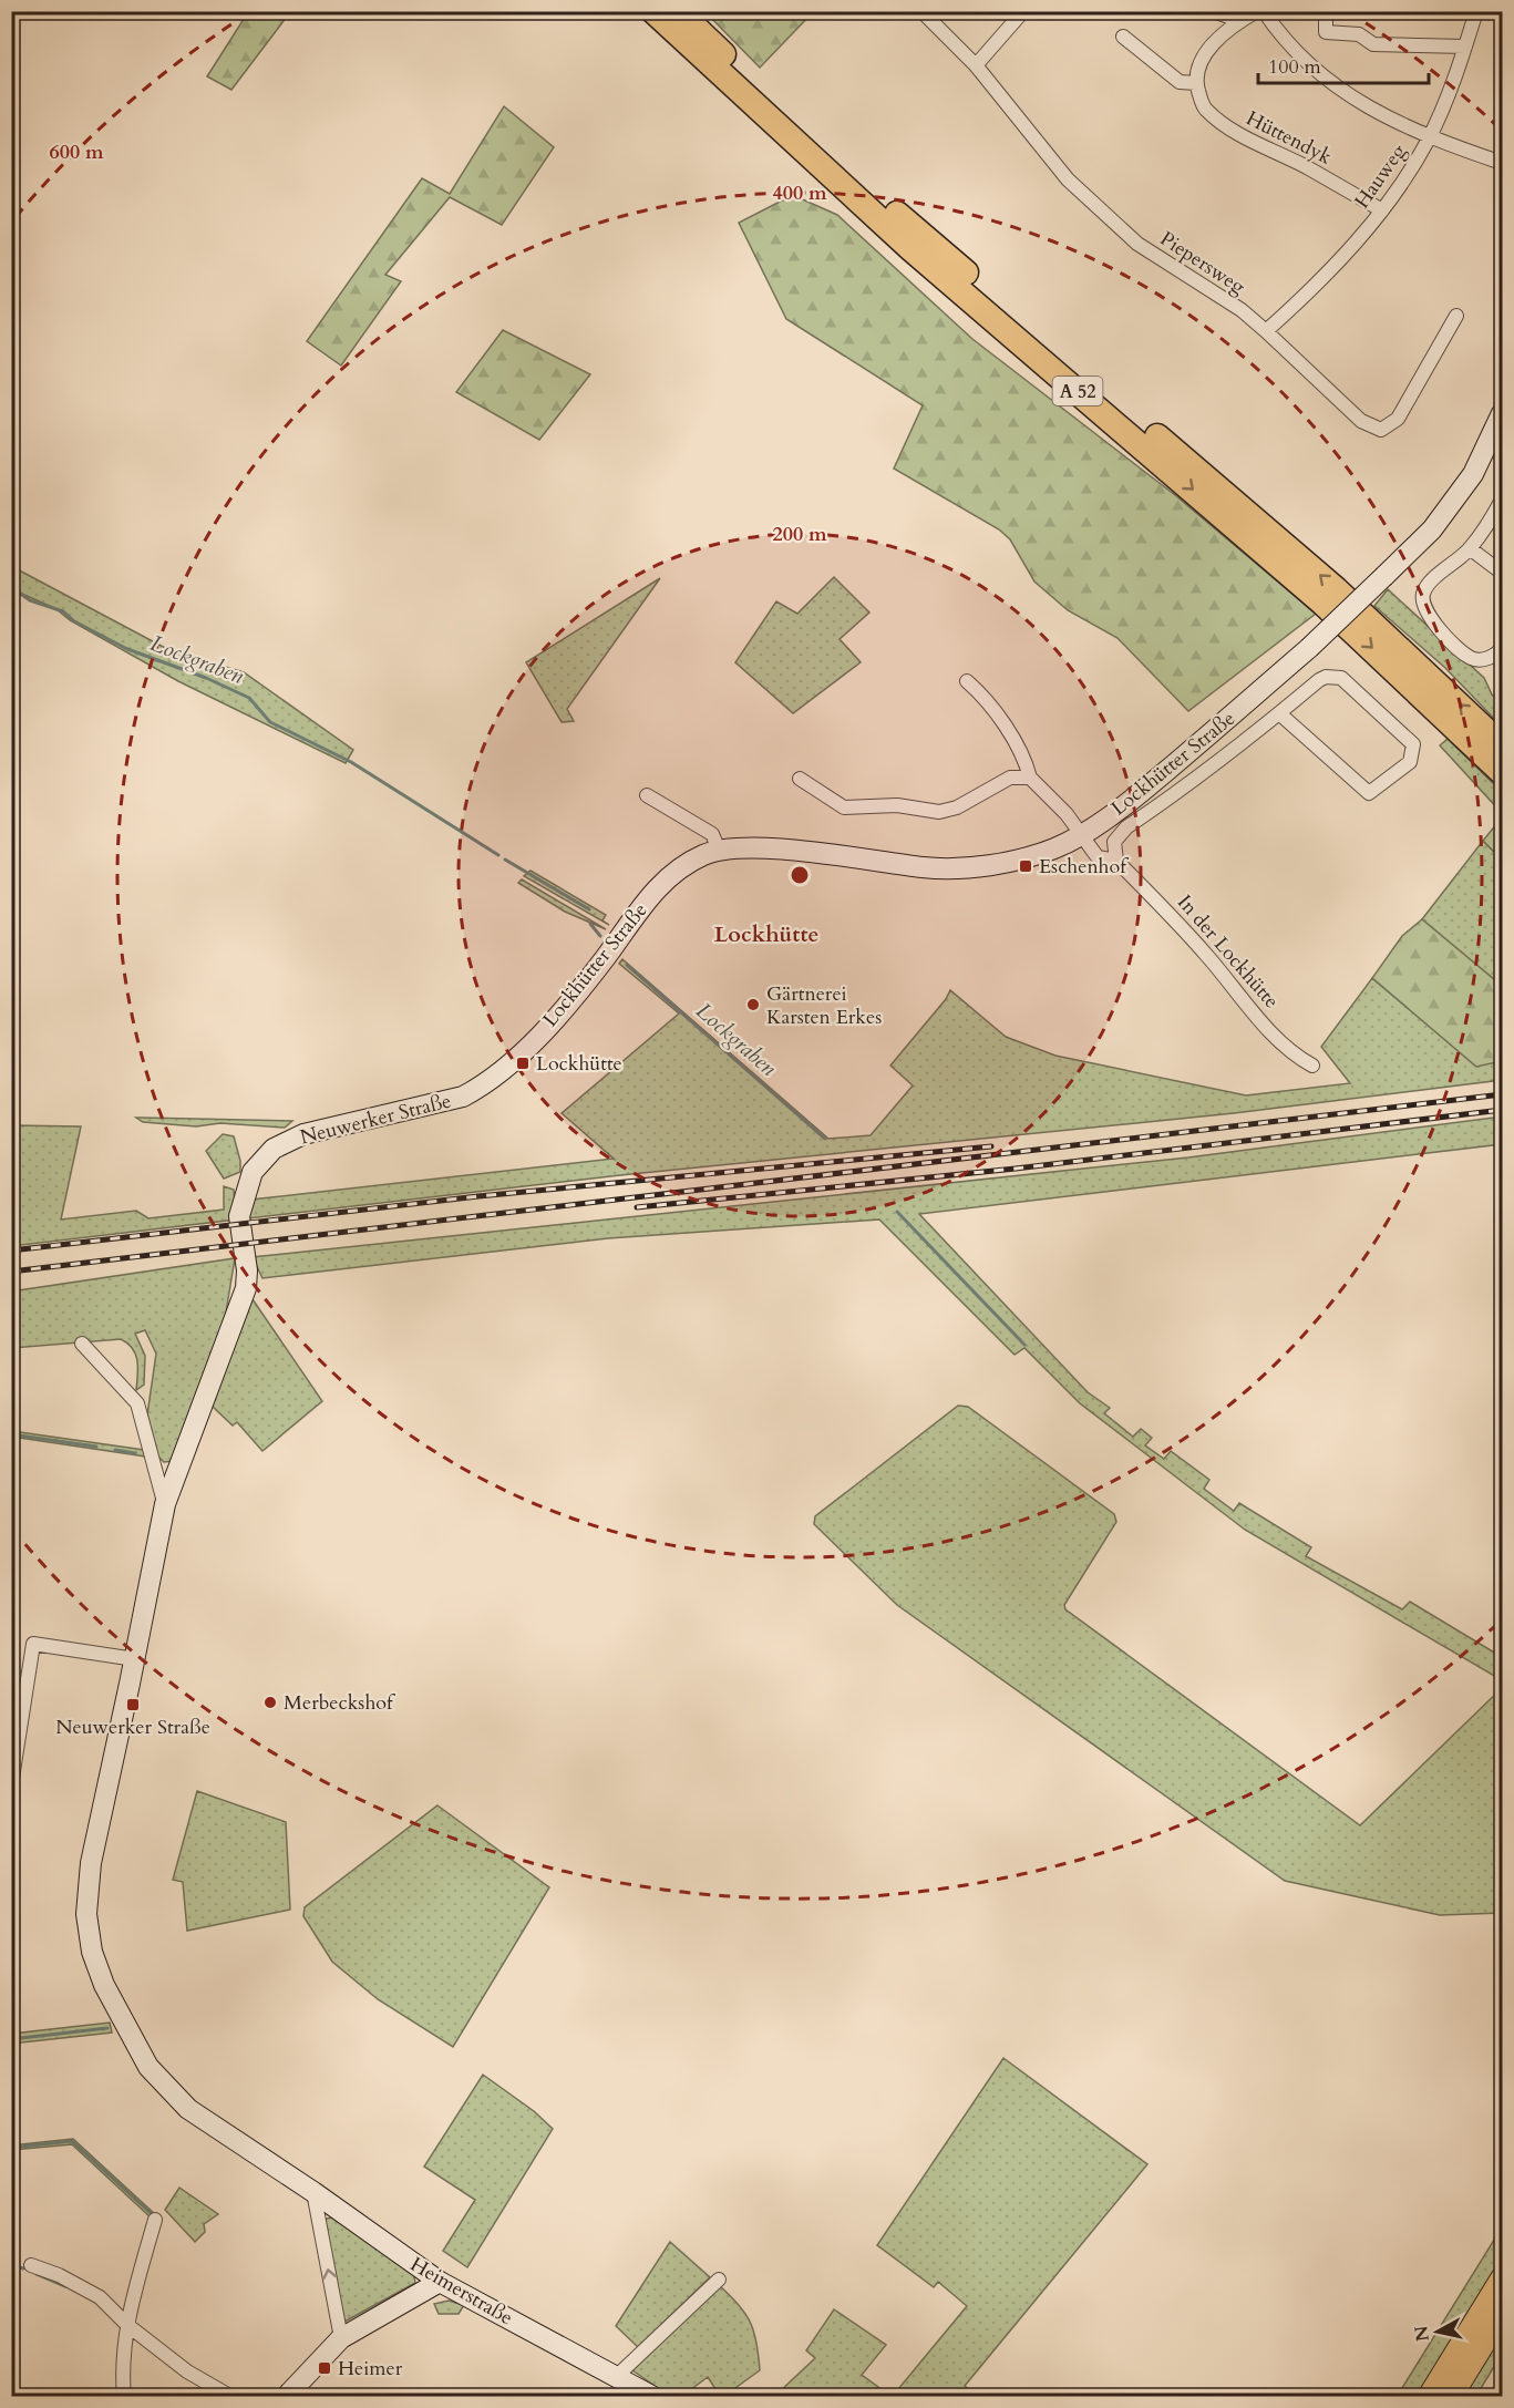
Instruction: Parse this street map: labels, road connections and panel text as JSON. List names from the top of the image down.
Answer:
{
  "streets": {
    "highway": ["A 52"],
    "street": [
      "Hüttendyk",
      "Hauweg",
      "Piepersweg",
      "Lockhütter Straße",
      "In der Lockhütte",
      "Neuwerker Straße",
      "Heimerstraße"
    ]
  },
  "crossings": [
    ["Hüttendyk", "Hauweg"],
    ["Hauweg", "Piepersweg"],
    ["Lockhütter Straße", "In der Lockhütte"],
    ["Lockhütter Straße", "Neuwerker Straße"],
    ["Neuwerker Straße", "Heimerstraße"]
  ],
  "districts": ["Lockhütte"],
  "water": ["Lockgraben"],
  "places": {
    "transit": [
      "Eschenhof",
      "Lockhütte",
      "Neuwerker Straße",
      "Heimer"
    ],
    "other": ["Gärtnerei Karsten Erkes", "Merbeckshof"]
  },
  "scale_bar": "100 m",
  "north": "left",
  "rings": ["600 m", "400 m", "200 m"]
}
